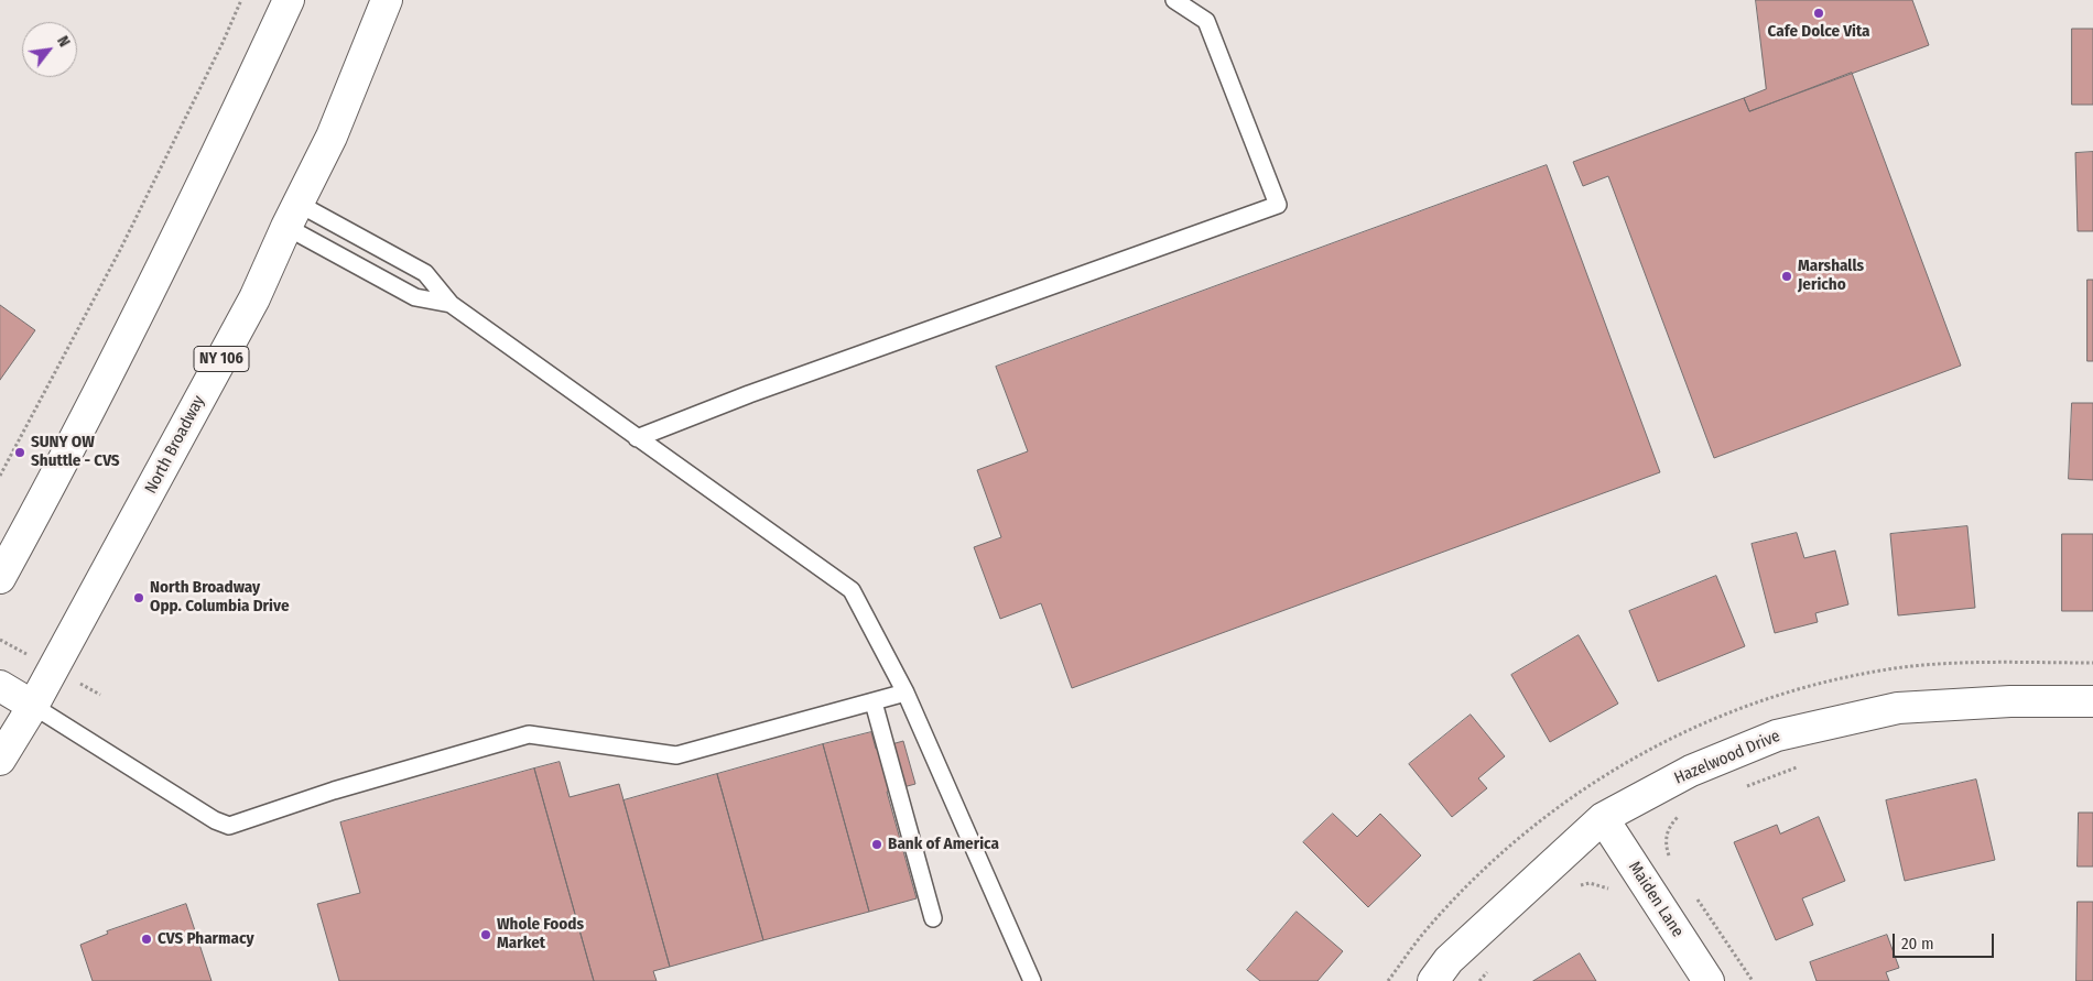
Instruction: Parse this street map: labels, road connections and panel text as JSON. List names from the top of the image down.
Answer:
{
  "streets": {
    "main road": [
      "NY 106",
      "North Broadway",
      "Hazelwood Drive",
      "Maiden Lane"
    ]
  },
  "crossings": [
    ["Hazelwood Drive", "Maiden Lane"]
  ],
  "places": [
    "Cafe Dolce Vita",
    "Marshalls Jericho",
    "SUNY OW Shuttle - CVS",
    "North Broadway Opp. Columbia Drive",
    "Bank of America",
    "Whole Foods Market",
    "CVS Pharmacy"
  ],
  "scale_bar": "20 m",
  "north": "top right"
}
